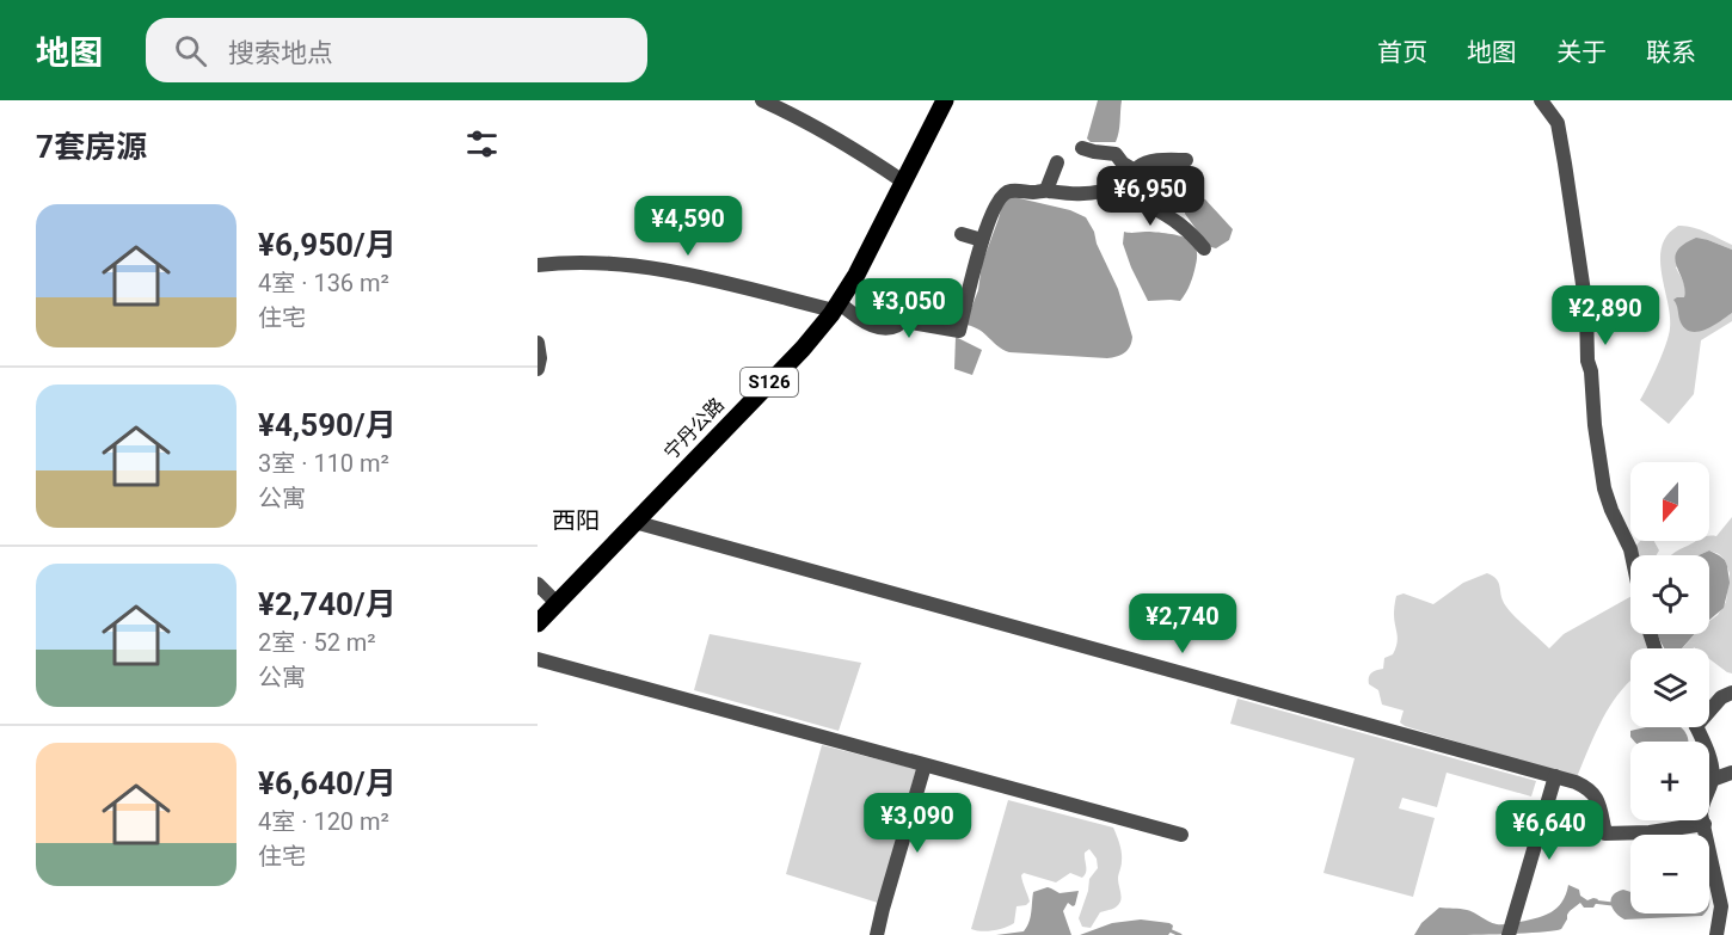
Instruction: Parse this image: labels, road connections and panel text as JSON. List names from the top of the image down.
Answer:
{
  "streets": {
    "main road": ["S126", "宁丹公路"]
  },
  "districts": ["西阳"],
  "north": "bottom",
  "page": {
    "header": "地图",
    "search": "搜索地点",
    "nav": [
      "首页",
      "地图",
      "关于",
      "联系"
    ],
    "heading": "7套房源",
    "price": [
      "¥6,950",
      "¥4,590",
      "¥3,050",
      "¥2,890",
      "¥2,740",
      "¥3,090",
      "¥6,640"
    ],
    "list": [
      {
        "name": "¥6,950/月",
        "note": "4室 · 136 m² · 住宅"
      },
      {
        "name": "¥4,590/月",
        "note": "3室 · 110 m² · 公寓"
      },
      {
        "name": "¥2,740/月",
        "note": "2室 · 52 m² · 公寓"
      },
      {
        "name": "¥6,640/月",
        "note": "4室 · 120 m² · 住宅"
      }
    ],
    "map_buttons": ["+", "−"]
  }
}
